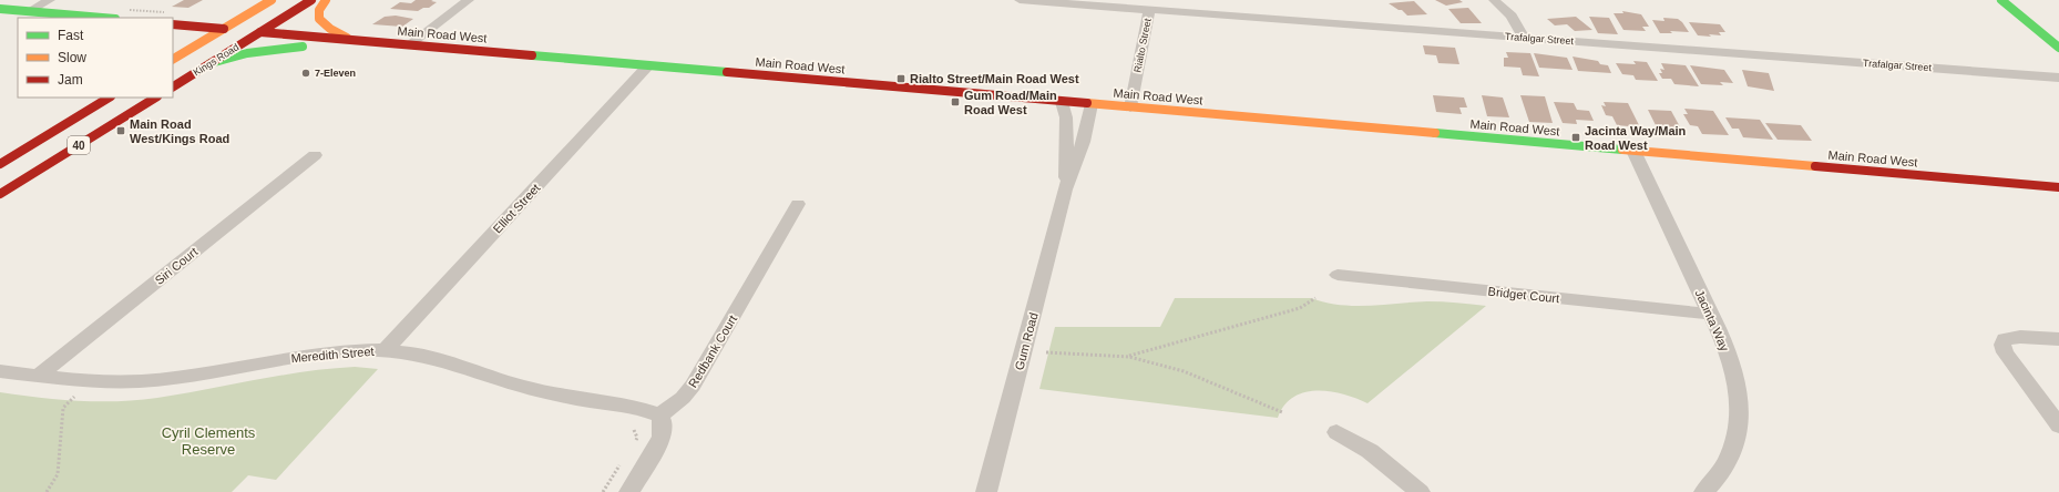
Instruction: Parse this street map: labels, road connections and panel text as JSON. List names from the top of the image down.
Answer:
{
  "streets": {
    "street": [
      "Main Road West",
      "Trafalgar Street",
      "Rialto Street",
      "Kings Road",
      "40",
      "Elliot Street",
      "Siri Court",
      "Bridget Court",
      "Jacinta Way",
      "Gum Road",
      "Redbank Court",
      "Meredith Street"
    ]
  },
  "crossings": [
    ["Main Road West", "Rialto Street"],
    ["Main Road West", "Kings Road"],
    ["Main Road West", "Elliot Street"],
    ["Main Road West", "Jacinta Way"],
    ["Main Road West", "Gum Road"],
    ["Trafalgar Street", "Rialto Street"],
    ["Elliot Street", "Meredith Street"],
    ["Siri Court", "Meredith Street"],
    ["Bridget Court", "Jacinta Way"],
    ["Redbank Court", "Meredith Street"]
  ],
  "parks": ["Cyril Clements Reserve"],
  "places": {
    "other": ["7-Eleven"],
    "transit": [
      "Rialto Street/Main Road West",
      "Gum Road/Main Road West",
      "Main Road West/Kings Road",
      "Jacinta Way/Main Road West"
    ]
  },
  "legend": ["Fast", "Slow", "Jam"]
}
